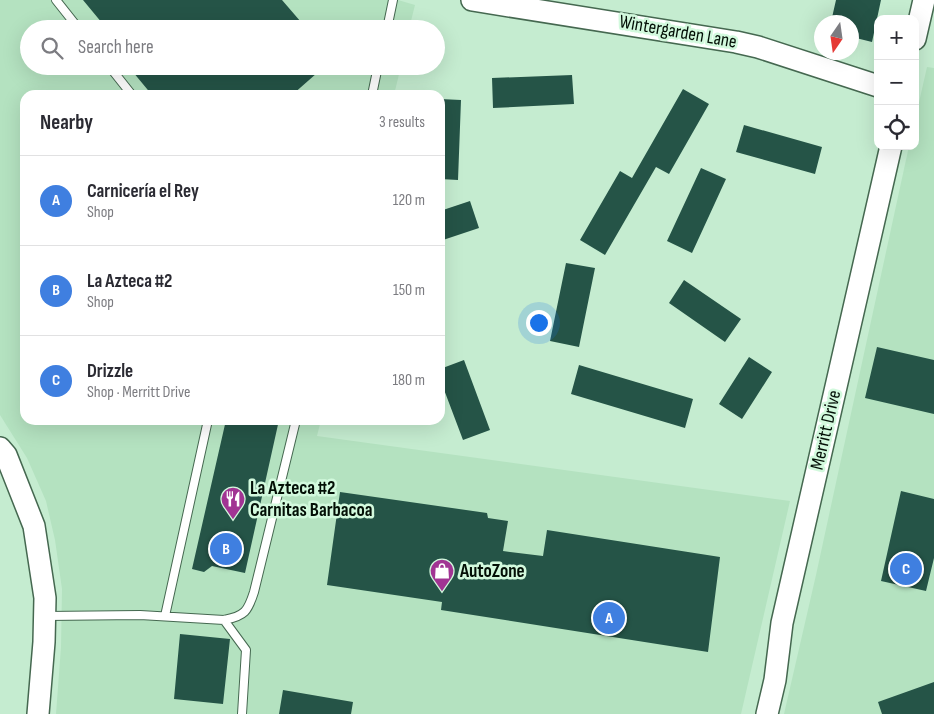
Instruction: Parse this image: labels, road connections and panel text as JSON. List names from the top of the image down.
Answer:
{
  "streets": {
    "street": ["Wintergarden Lane", "Merritt Drive"]
  },
  "places": {
    "restaurant": ["La Azteca #2 Carnitas Barbacoa"],
    "shop": ["AutoZone"]
  },
  "north": "bottom",
  "page": {
    "map_buttons": ["+", "−"],
    "search": "Search here",
    "heading": ["Nearby", "3 results"],
    "list": [
      {
        "mark": "A",
        "name": "Carnicería el Rey",
        "note": "Shop",
        "value": "120 m"
      },
      {
        "mark": "B",
        "name": "La Azteca #2",
        "note": "Shop",
        "value": "150 m"
      },
      {
        "mark": "C",
        "name": "Drizzle",
        "note": "Shop · Merritt Drive",
        "value": "180 m"
      }
    ],
    "pins": ["B", "C", "A"]
  }
}
